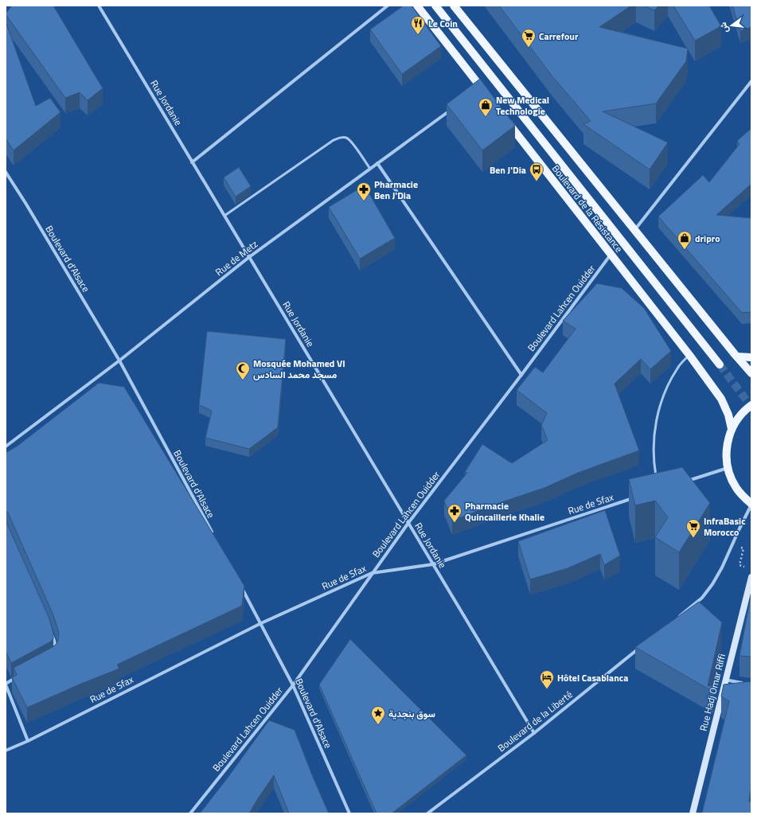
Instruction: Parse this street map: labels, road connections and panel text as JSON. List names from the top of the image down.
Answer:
{
  "streets": {
    "main road": ["Boulevard de la Résistance"],
    "street": [
      "Rue Jordanie",
      "Rue de Metz",
      "Boulevard d'Alsace",
      "Boulevard Lahcen Ouidder",
      "Rue de Sfax",
      "Rue Hadj Omar Riffi",
      "Boulevard de la Liberté"
    ]
  },
  "crossings": [
    ["Rue Jordanie", "Rue de Metz"],
    ["Rue Jordanie", "Boulevard Lahcen Ouidder"],
    ["Rue Jordanie", "Rue de Sfax"],
    ["Rue Jordanie", "Boulevard de la Liberté"],
    ["Boulevard de la Résistance", "Boulevard Lahcen Ouidder"],
    ["Rue de Metz", "Boulevard d'Alsace"],
    ["Boulevard d'Alsace", "Boulevard Lahcen Ouidder"],
    ["Boulevard d'Alsace", "Rue de Sfax"],
    ["Boulevard Lahcen Ouidder", "Rue de Sfax"]
  ],
  "places": {
    "restaurant": ["Le Coin"],
    "supermarket": ["Carrefour", "InfraBasic Morocco"],
    "shop": ["New Medical Technologie", "dripro"],
    "bus stop": ["Ben J'Dia"],
    "pharmacy": ["Pharmacie Ben J'Dia", "Pharmacie Quincaillerie Khalie"],
    "mosque": ["Mosquée Mohamed VI مسجد محمد السادس"],
    "hotel": ["Hôtel Casablanca"],
    "place": ["سوق بنجدية"]
  },
  "north": "left"
}
